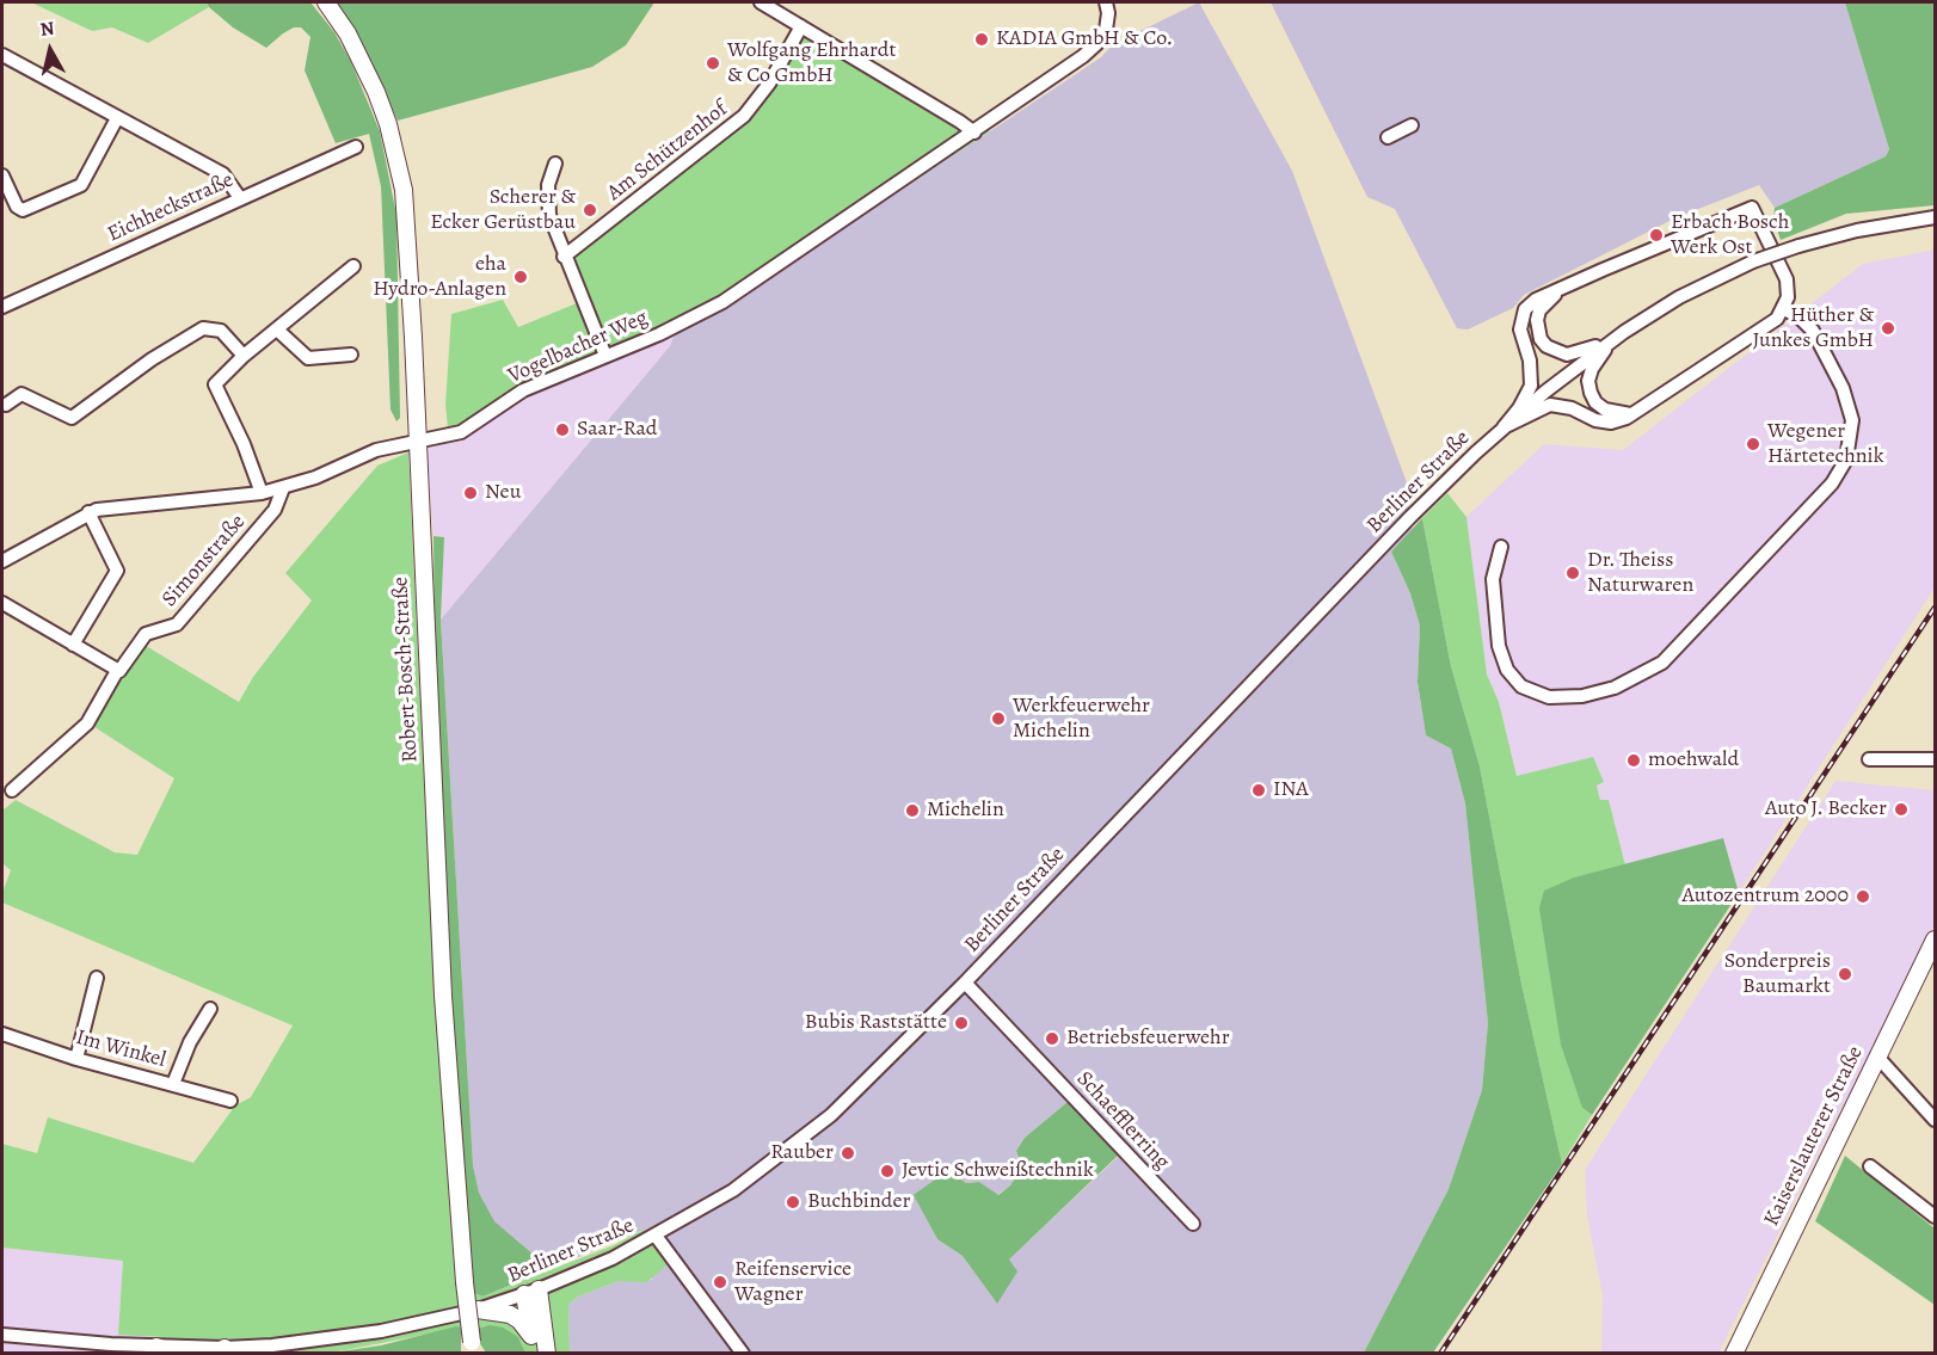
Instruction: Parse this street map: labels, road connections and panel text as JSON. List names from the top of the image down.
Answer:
{
  "streets": {
    "main road": ["Robert-Bosch-Straße", "Kaiserslauterer Straße"],
    "street": [
      "Am Schützenhof",
      "Eichheckstraße",
      "Vogelbacher Weg",
      "Berliner Straße",
      "Simonstraße",
      "Im Winkel",
      "Schaefflerring"
    ]
  },
  "crossings": [
    ["Vogelbacher Weg", "Simonstraße"],
    ["Vogelbacher Weg", "Robert-Bosch-Straße"],
    ["Berliner Straße", "Schaefflerring"]
  ],
  "places": [
    "KADIA GmbH & Co.",
    "Wolfgang Ehrhardt & Co GmbH",
    "Scherer & Ecker Gerüstbau",
    "Erbach Bosch Werk Ost",
    "eha Hydro-Anlagen",
    "Hüther & Junkes GmbH",
    "Saar-Rad",
    "Wegener Härtetechnik",
    "Neu",
    "Dr. Theiss Naturwaren",
    "Werkfeuerwehr Michelin",
    "moehwald",
    "INA",
    "Auto J. Becker",
    "Michelin",
    "Autozentrum 2000",
    "Sonderpreis Baumarkt",
    "Bubis Raststätte",
    "Betriebsfeuerwehr",
    "Rauber",
    "Jevtic Schweißtechnik",
    "Buchbinder",
    "Reifenservice Wagner"
  ],
  "north": "top"
}
